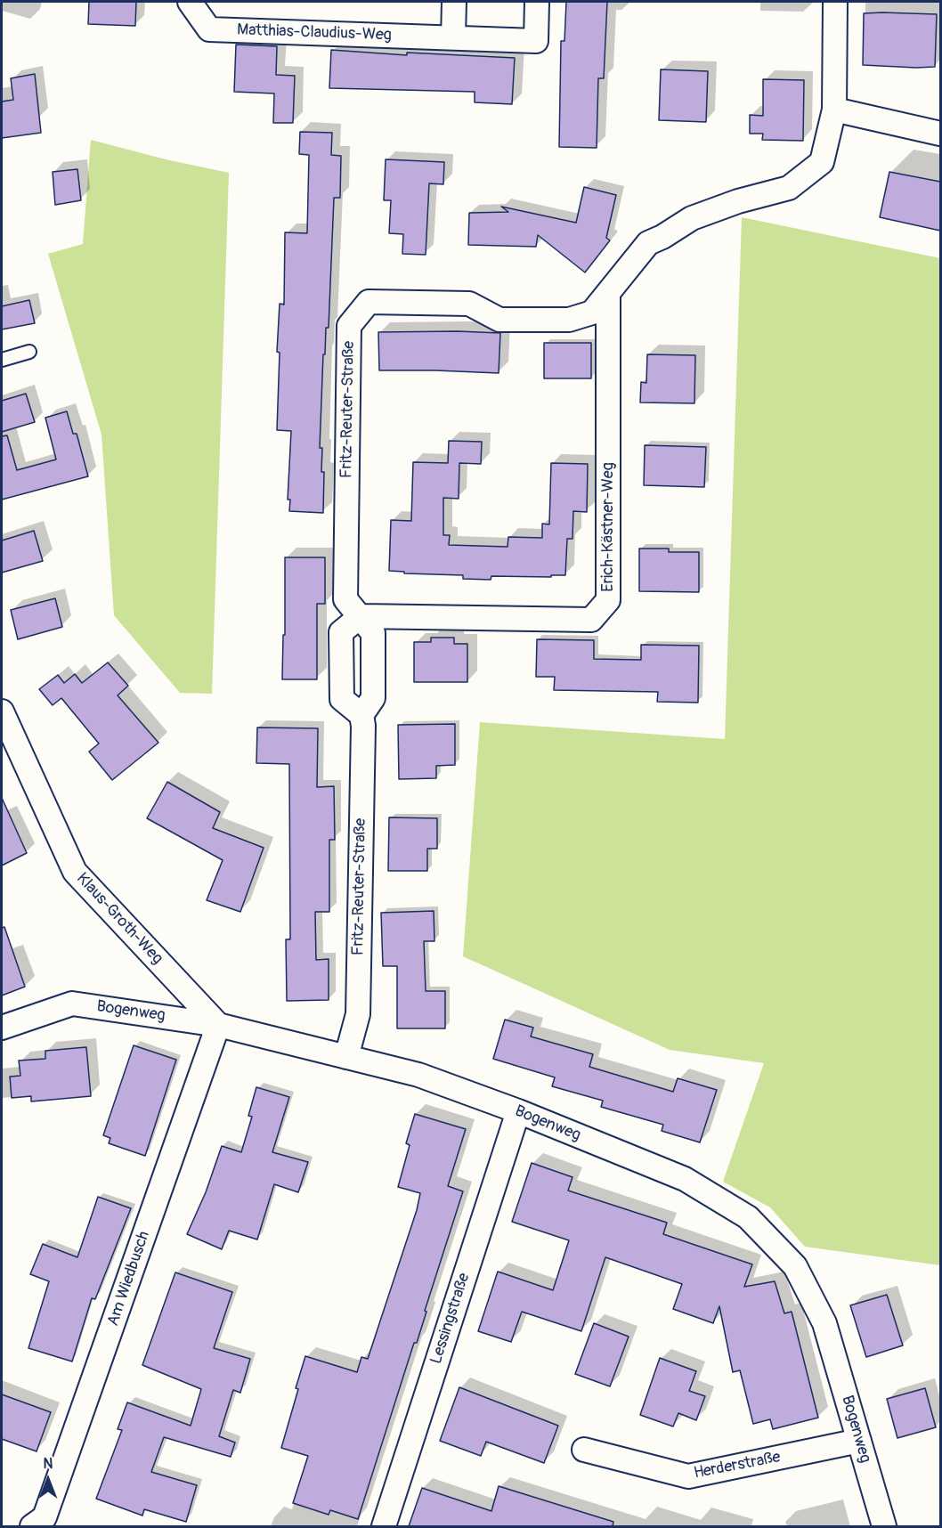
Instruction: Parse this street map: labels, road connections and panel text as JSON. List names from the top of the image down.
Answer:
{
  "streets": {
    "street": [
      "Matthias-Claudius-Weg",
      "Fritz-Reuter-Straße",
      "Erich-Kästner-Weg",
      "Klaus-Groth-Weg",
      "Bogenweg",
      "Am Wiedbusch",
      "Lessingstraße",
      "Herderstraße"
    ]
  },
  "crossings": [
    ["Fritz-Reuter-Straße", "Erich-Kästner-Weg"],
    ["Fritz-Reuter-Straße", "Bogenweg"],
    ["Klaus-Groth-Weg", "Bogenweg"],
    ["Klaus-Groth-Weg", "Am Wiedbusch"],
    ["Bogenweg", "Am Wiedbusch"],
    ["Bogenweg", "Lessingstraße"],
    ["Bogenweg", "Herderstraße"]
  ],
  "north": "top"
}
